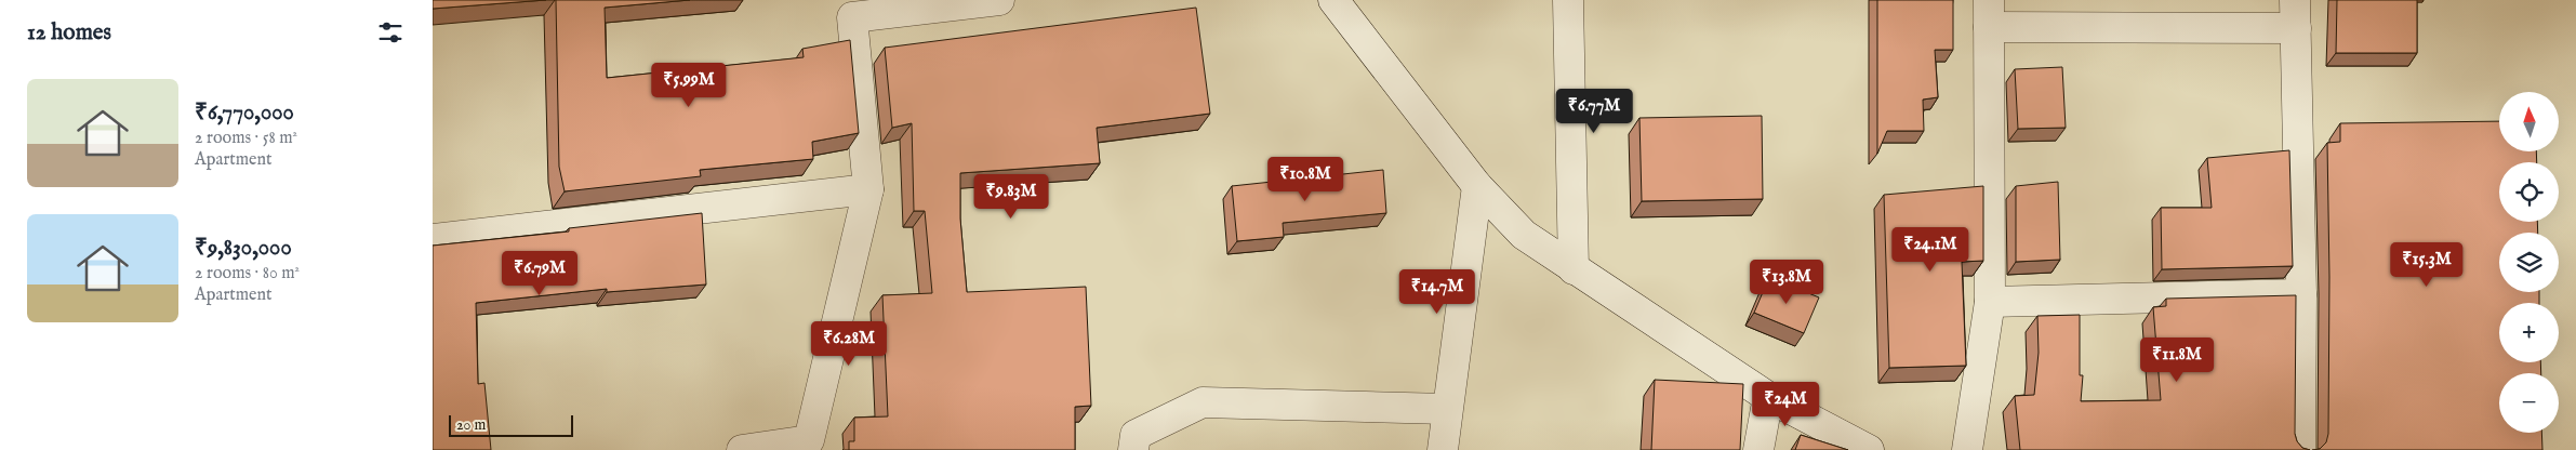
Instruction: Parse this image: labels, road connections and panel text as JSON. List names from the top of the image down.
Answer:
{
  "scale_bar": "20 m",
  "north": "top",
  "page": {
    "heading": "12 homes",
    "price": [
      "₹5.99M",
      "₹6.77M",
      "₹10.8M",
      "₹9.83M",
      "₹24.1M",
      "₹15.3M",
      "₹6.79M",
      "₹13.8M",
      "₹14.7M",
      "₹6.28M",
      "₹11.8M",
      "₹24M"
    ],
    "list": [
      {
        "name": "₹6,770,000",
        "note": "2 rooms · 58 m² · Apartment"
      },
      {
        "name": "₹9,830,000",
        "note": "2 rooms · 80 m² · Apartment"
      }
    ],
    "map_buttons": ["+", "−"],
    "scale": "20 m"
  }
}
